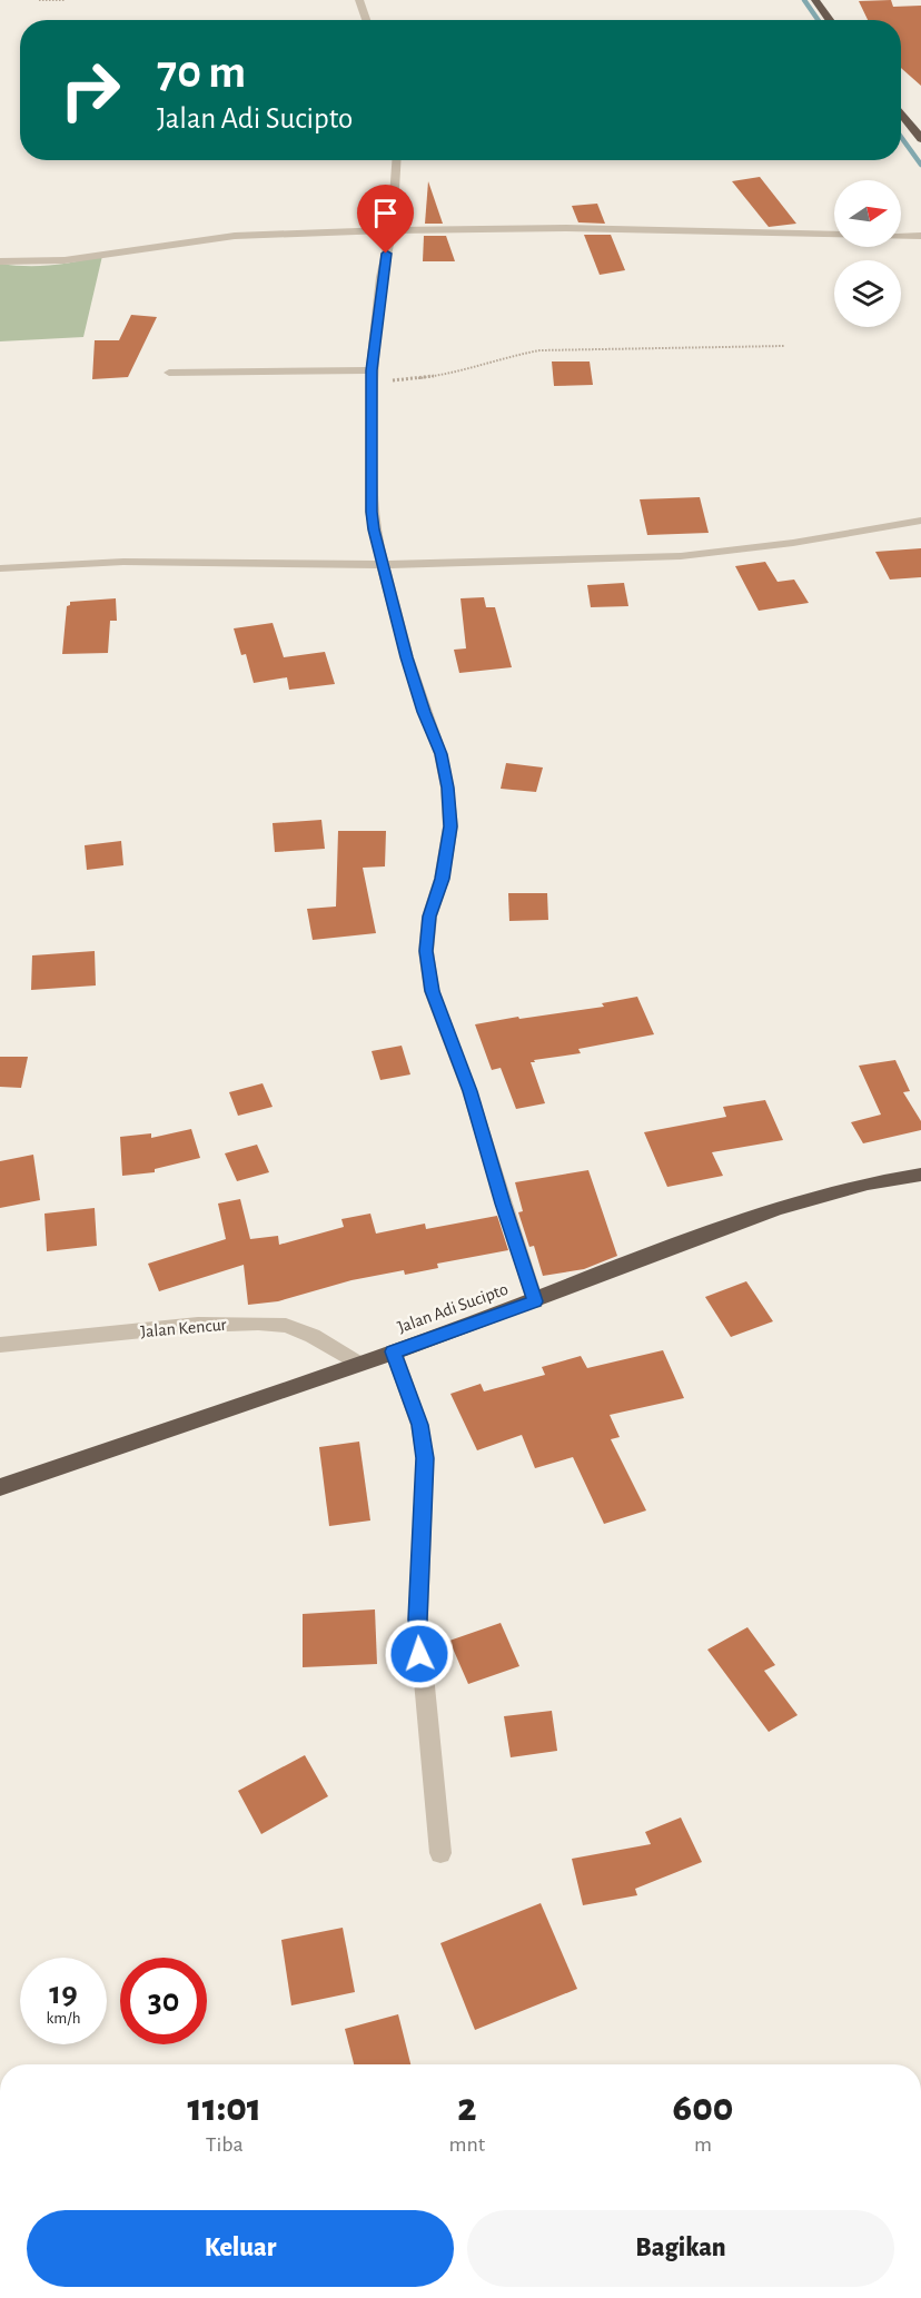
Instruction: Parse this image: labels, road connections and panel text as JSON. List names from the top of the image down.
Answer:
{
  "streets": {
    "highway": ["Jalan Adi Sucipto"],
    "street": ["Jalan Kencur"]
  },
  "crossings": [
    ["Jalan Adi Sucipto", "Jalan Kencur"]
  ],
  "north": "right",
  "page": {
    "turn": ["70 m", "Jalan Adi Sucipto"],
    "speed": "19 km/h",
    "limit": "30",
    "eta": [
      "11:01",
      "Tiba",
      "2",
      "mnt",
      "600",
      "m"
    ],
    "buttons": ["Keluar", "Bagikan"]
  }
}
